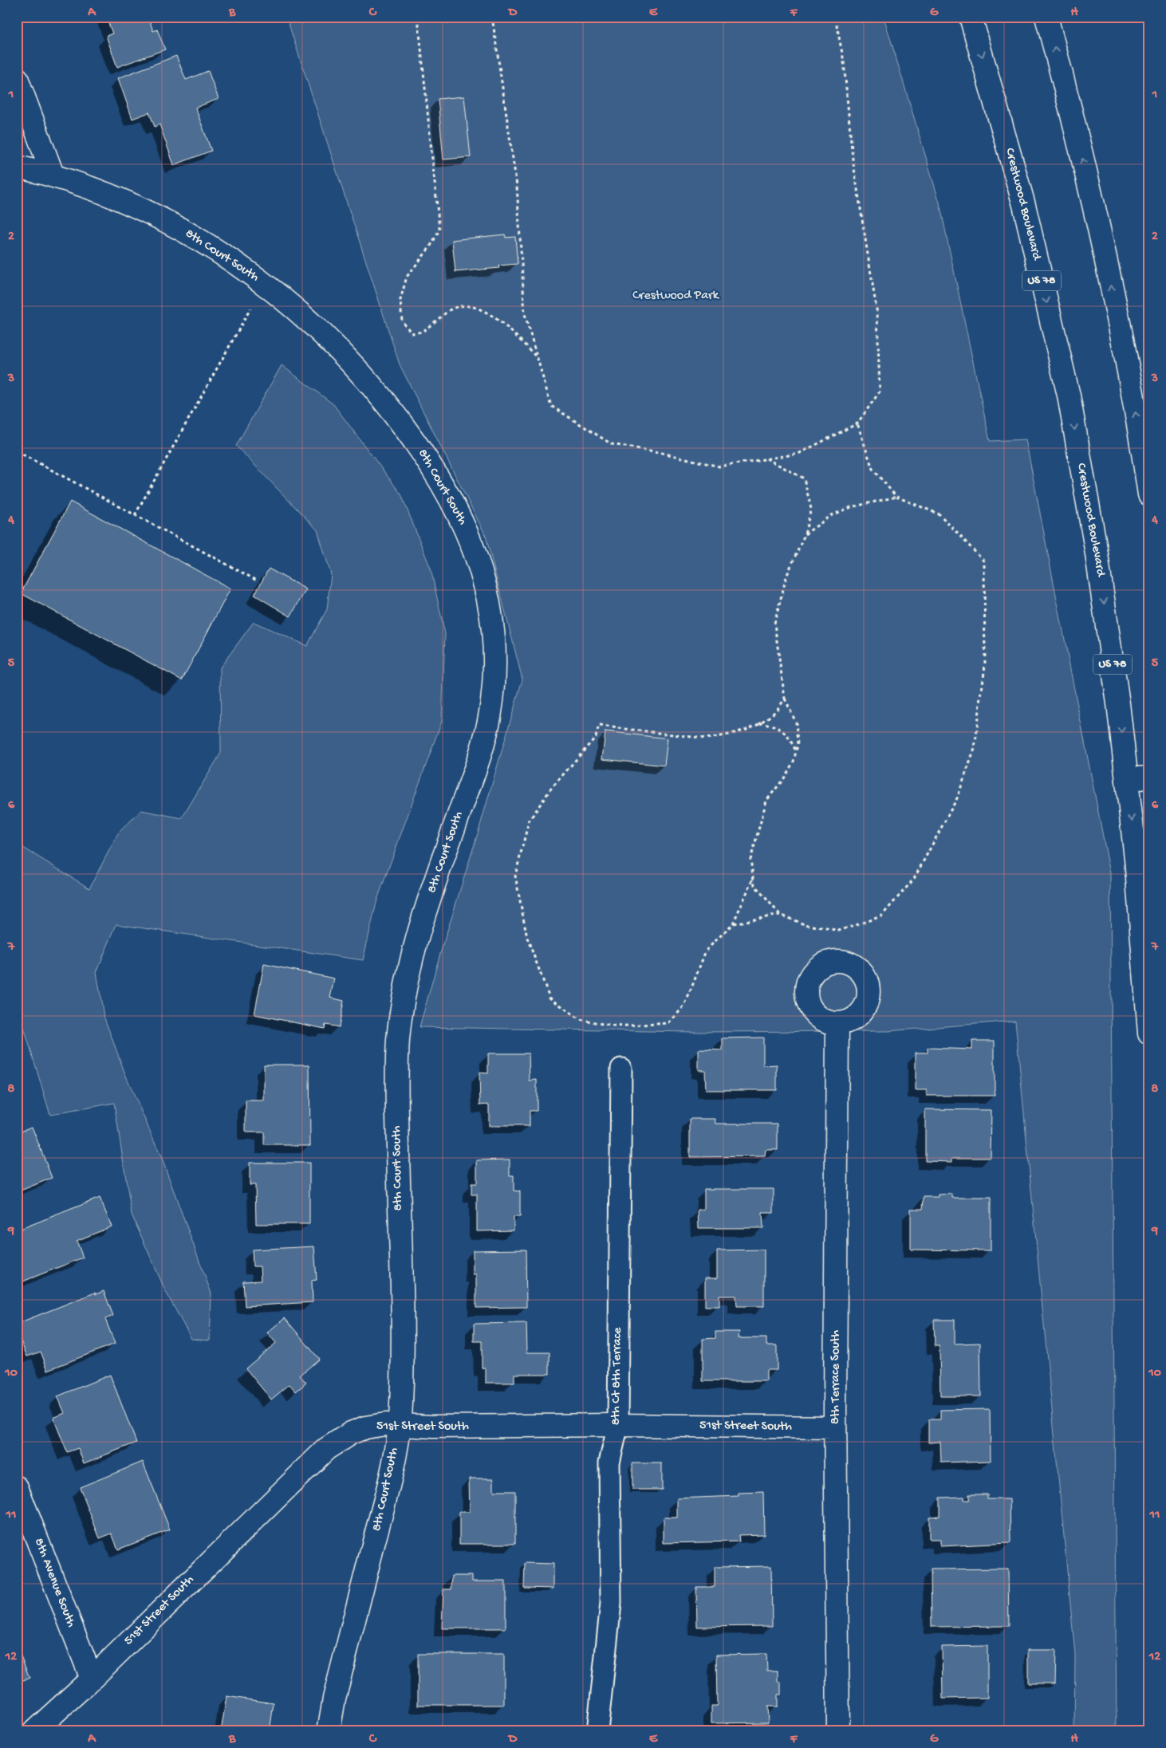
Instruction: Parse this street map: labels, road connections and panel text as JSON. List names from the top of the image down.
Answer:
{
  "streets": {
    "street": [
      "Crestwood Boulevard",
      "8th Court South",
      "US 78",
      "8th Terrace South",
      "51st Street South",
      "8th Avenue South"
    ],
    "lane": ["8th Ct 8th Terrace"]
  },
  "crossings": [
    ["8th Court South", "51st Street South"],
    ["8th Ct 8th Terrace", "51st Street South"],
    ["8th Terrace South", "51st Street South"],
    ["51st Street South", "8th Avenue South"]
  ],
  "parks": ["Crestwood Park"],
  "grid": {
    "columns": [
      "A",
      "B",
      "C",
      "D",
      "E",
      "F",
      "G",
      "H"
    ],
    "rows": [
      "1",
      "2",
      "3",
      "4",
      "5",
      "6",
      "7",
      "8",
      "9",
      "10",
      "11",
      "12"
    ]
  }
}
